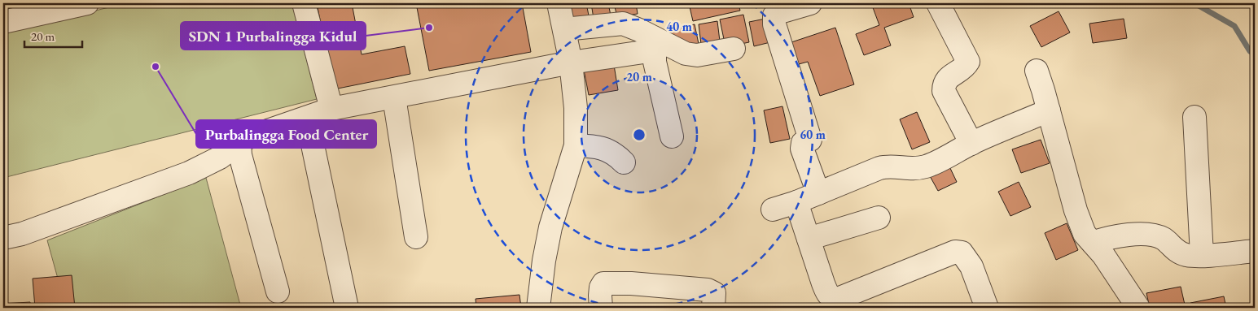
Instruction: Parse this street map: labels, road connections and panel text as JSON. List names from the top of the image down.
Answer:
{
  "places": ["SDN 1 Purbalingga Kidul", "Purbalingga Food Center"],
  "scale_bar": "20 m",
  "rings": ["40 m", "20 m", "60 m"]
}
